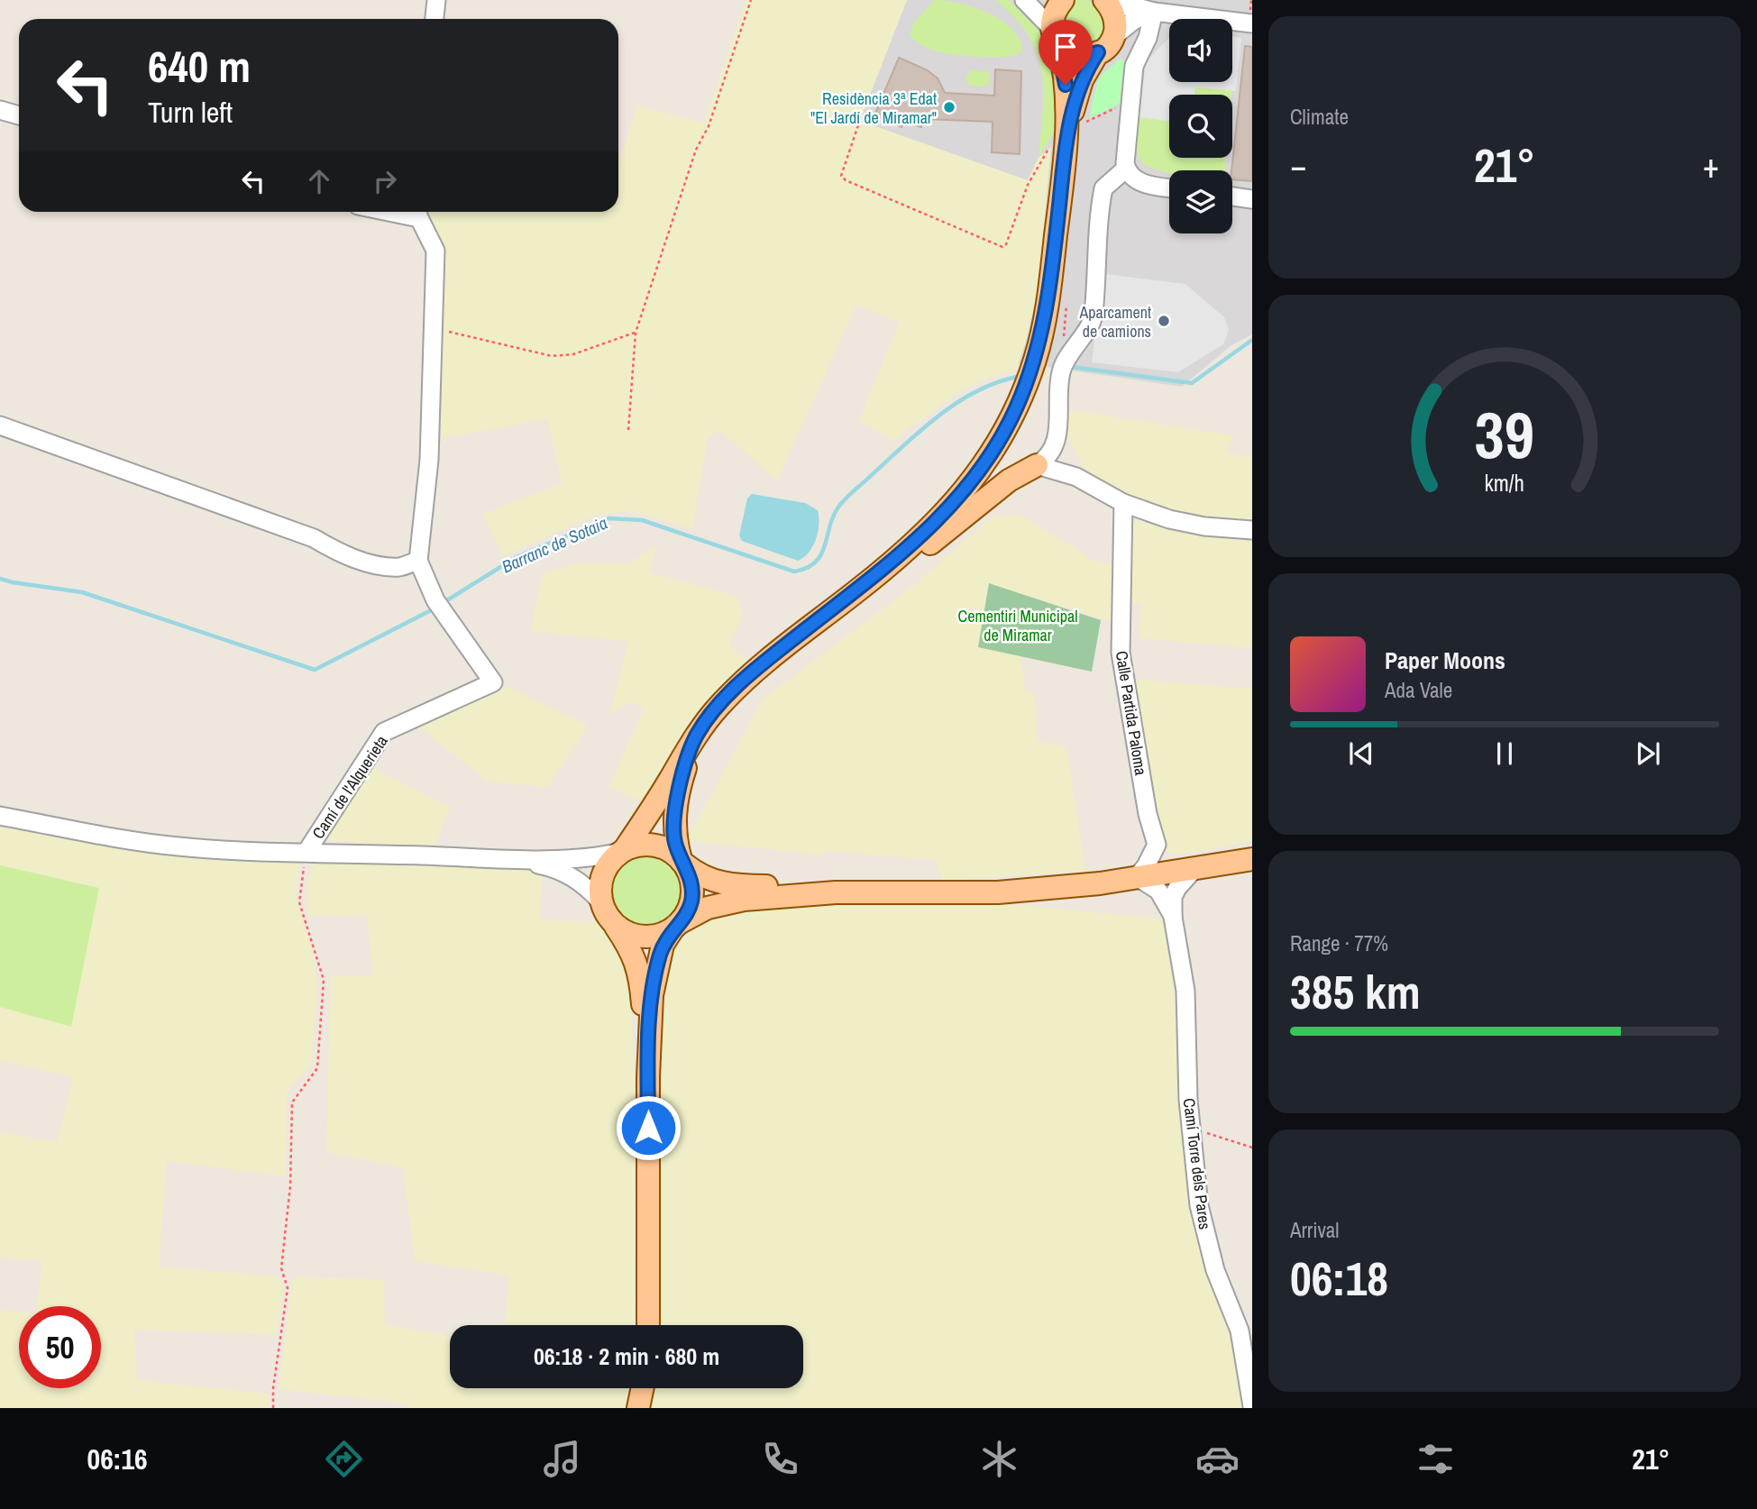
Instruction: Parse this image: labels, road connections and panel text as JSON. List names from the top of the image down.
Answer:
{
  "streets": {
    "street": ["Calle Partida Paloma", "Camí de l'Alquerieta", "Camí Torre dels Pares"]
  },
  "crossings": [
    ["Calle Partida Paloma", "Camí Torre dels Pares"]
  ],
  "water": ["Barranc de Sotaia"],
  "parks": ["Cementiri Municipal de Miramar"],
  "places": ["Residència 3ª Edat \"El Jardí de Miramar\"", "Aparcament de camions"],
  "page": {
    "tile": [
      "Climate",
      ["Range · 77%", "385 km"],
      ["Arrival", "06:18"]
    ],
    "turn": ["640 m", "Turn left"],
    "heat": ["−", "21°", "+"],
    "song": ["Paper Moons", "Ada Vale"],
    "limit": "50",
    "trip": "06:18 · 2 min · 680 m",
    "tabs": ["06:16", "21°"],
    "gauge": ["39", "km/h"]
  }
}
